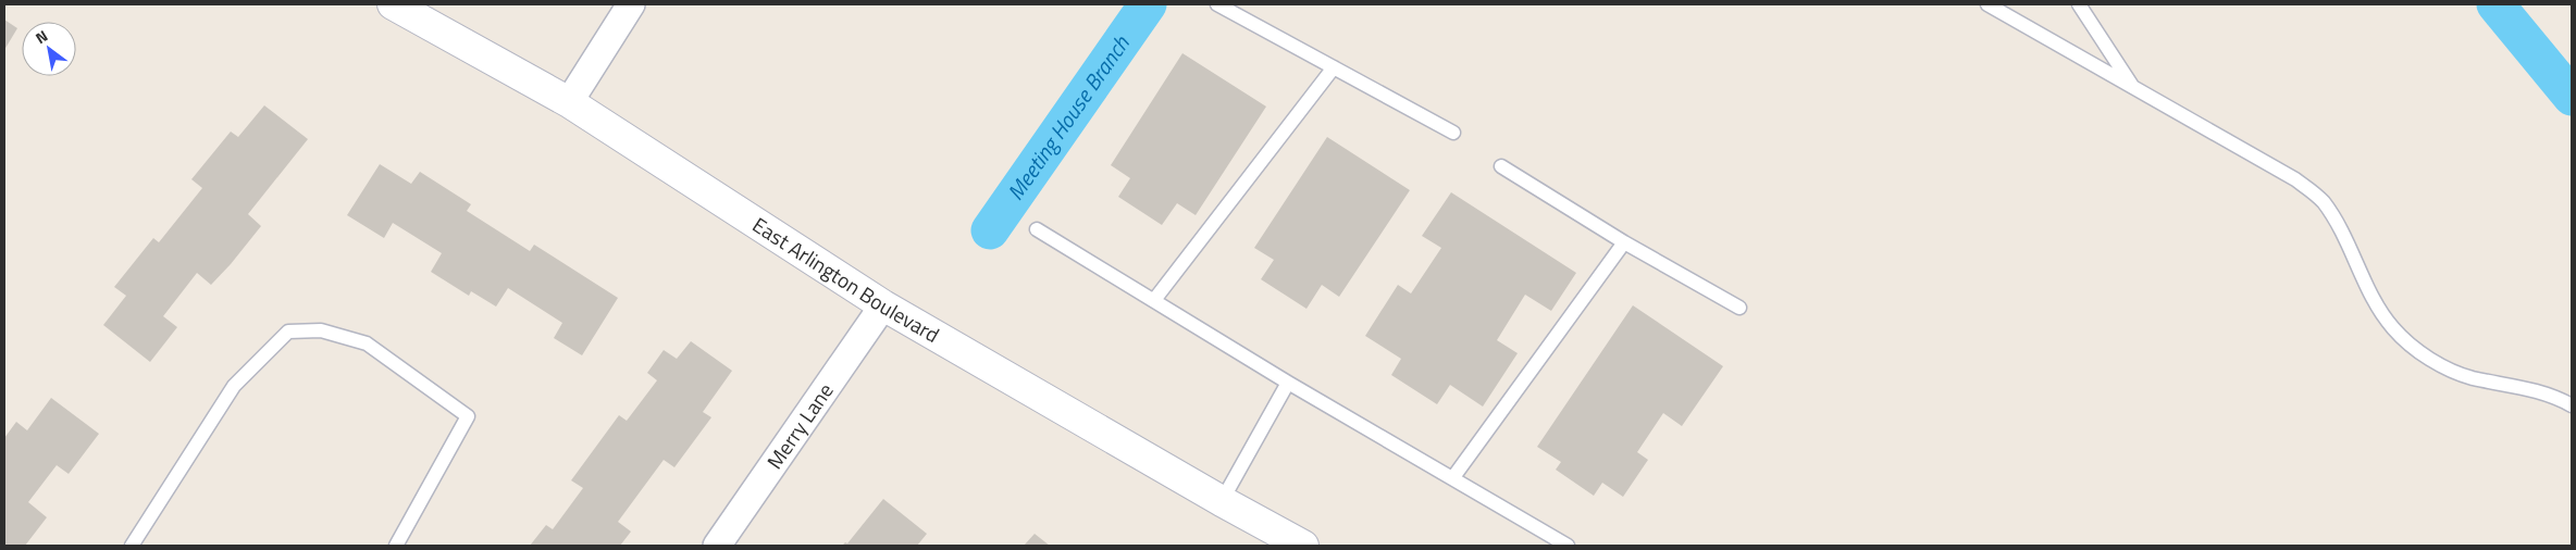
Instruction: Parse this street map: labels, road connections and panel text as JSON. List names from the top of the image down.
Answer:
{
  "streets": {
    "main road": ["East Arlington Boulevard"],
    "street": ["Merry Lane"]
  },
  "crossings": [
    ["East Arlington Boulevard", "Merry Lane"]
  ],
  "water": ["Meeting House Branch"],
  "north": "top left"
}
